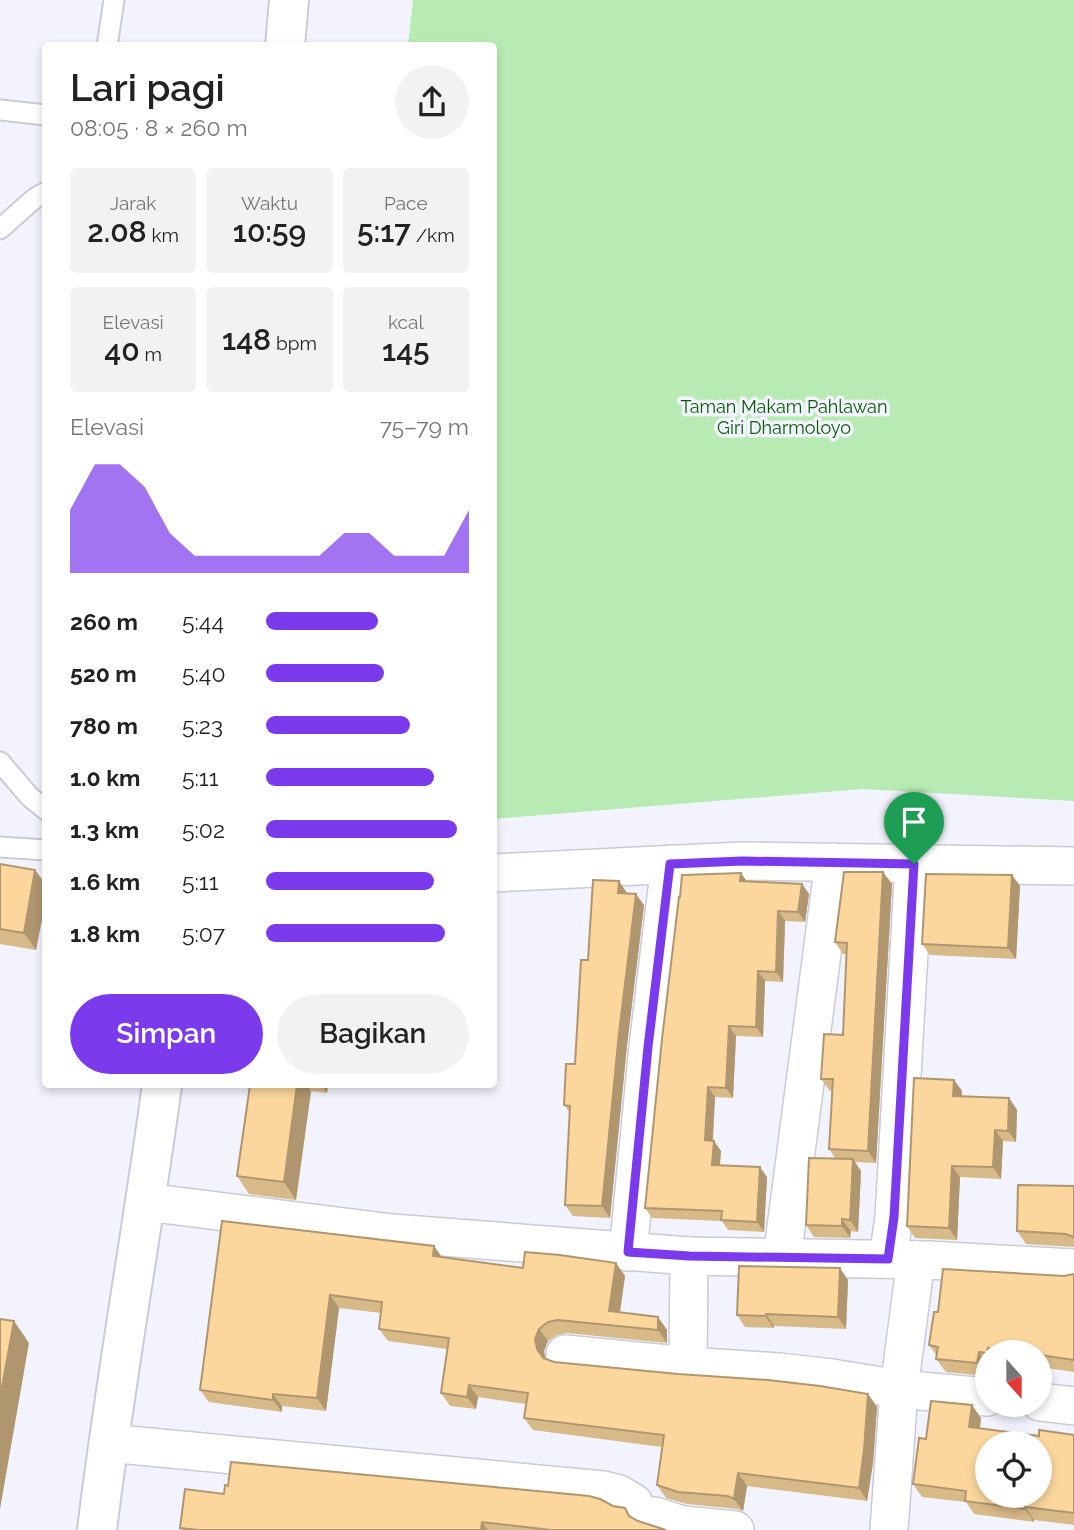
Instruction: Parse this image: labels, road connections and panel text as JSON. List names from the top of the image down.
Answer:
{
  "parks": ["Taman Makam Pahlawan Giri Dharmoloyo"],
  "north": "bottom",
  "page": {
    "heading": ["Lari pagi", "08:05 · 8 × 260 m"],
    "stats": [
      ["Jarak", "2.08 km"],
      ["Waktu", "10:59"],
      ["Pace", "5:17 /km"],
      ["Elevasi", "40 m"],
      ["148 bpm"],
      ["kcal", "145"]
    ],
    "chart": ["Elevasi", "75–79 m"],
    "list": [
      {
        "name": "260 m",
        "note": "5:44"
      },
      {
        "name": "520 m",
        "note": "5:40"
      },
      {
        "name": "780 m",
        "note": "5:23"
      },
      {
        "name": "1.0 km",
        "note": "5:11"
      },
      {
        "name": "1.3 km",
        "note": "5:02"
      },
      {
        "name": "1.6 km",
        "note": "5:11"
      },
      {
        "name": "1.8 km",
        "note": "5:07"
      }
    ],
    "buttons": ["Simpan", "Bagikan"]
  }
}
